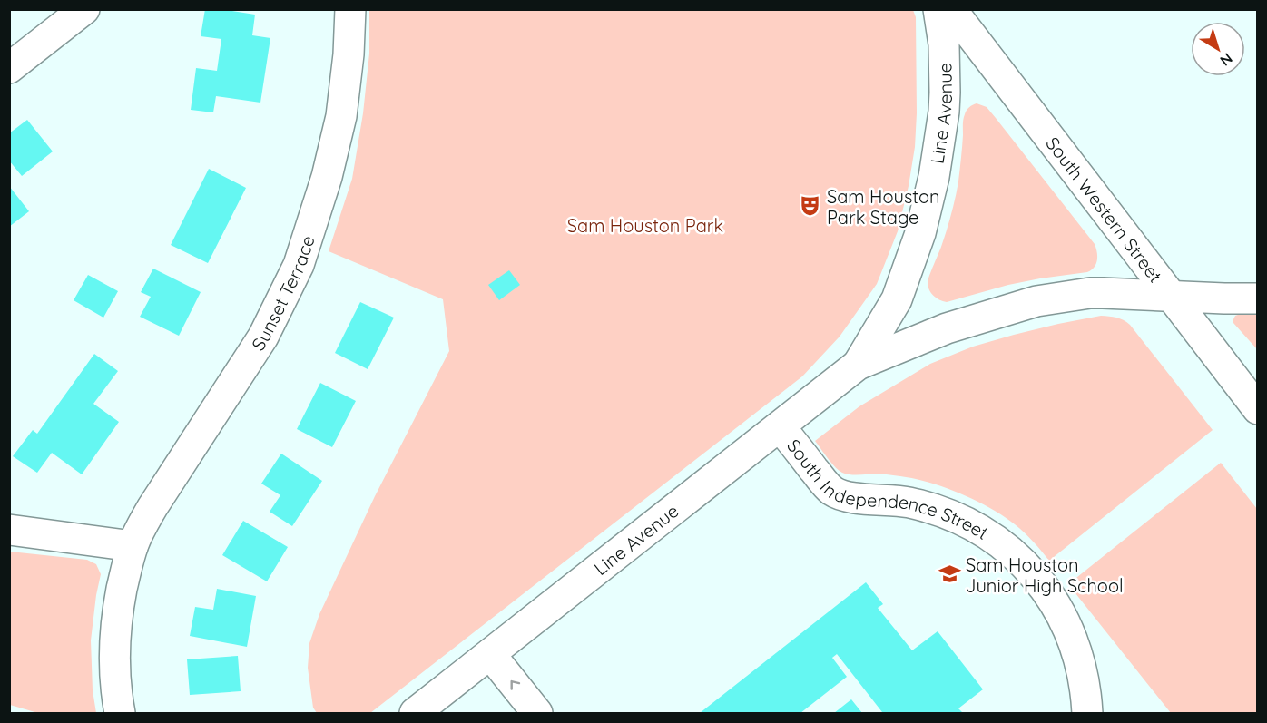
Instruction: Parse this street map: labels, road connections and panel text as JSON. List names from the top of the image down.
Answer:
{
  "streets": {
    "main road": [
      "Line Avenue",
      "South Western Street",
      "Sunset Terrace",
      "South Independence Street"
    ]
  },
  "crossings": [
    ["Line Avenue", "South Western Street"],
    ["Line Avenue", "South Independence Street"]
  ],
  "parks": ["Sam Houston Park"],
  "places": {
    "theatre": ["Sam Houston Park Stage"],
    "school or university": ["Sam Houston Junior High School"]
  },
  "north": "bottom right"
}
